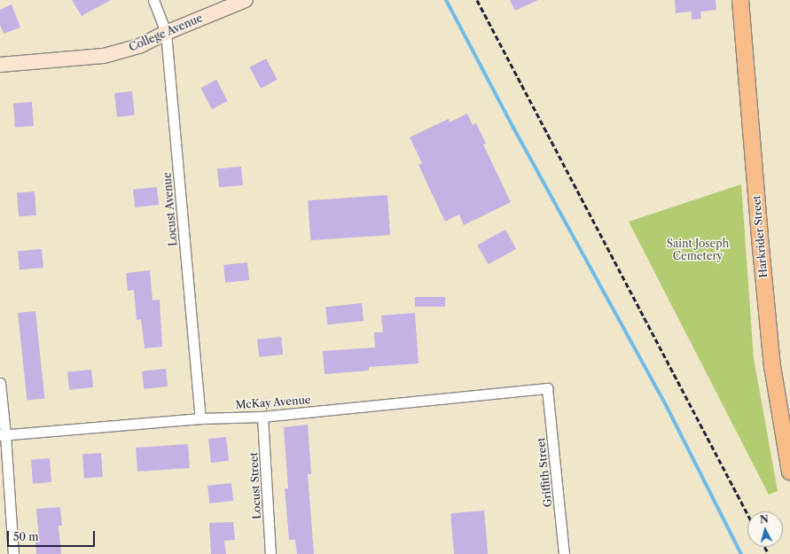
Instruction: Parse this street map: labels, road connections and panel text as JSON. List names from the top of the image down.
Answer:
{
  "streets": {
    "main road": ["Harkrider Street"],
    "street": [
      "College Avenue",
      "Locust Avenue",
      "McKay Avenue",
      "Griffith Street",
      "Locust Street"
    ]
  },
  "crossings": [
    ["College Avenue", "Locust Avenue"],
    ["Locust Avenue", "McKay Avenue"],
    ["McKay Avenue", "Griffith Street"],
    ["McKay Avenue", "Locust Street"]
  ],
  "parks": ["Saint Joseph Cemetery"],
  "scale_bar": "50 m",
  "north": "top"
}
